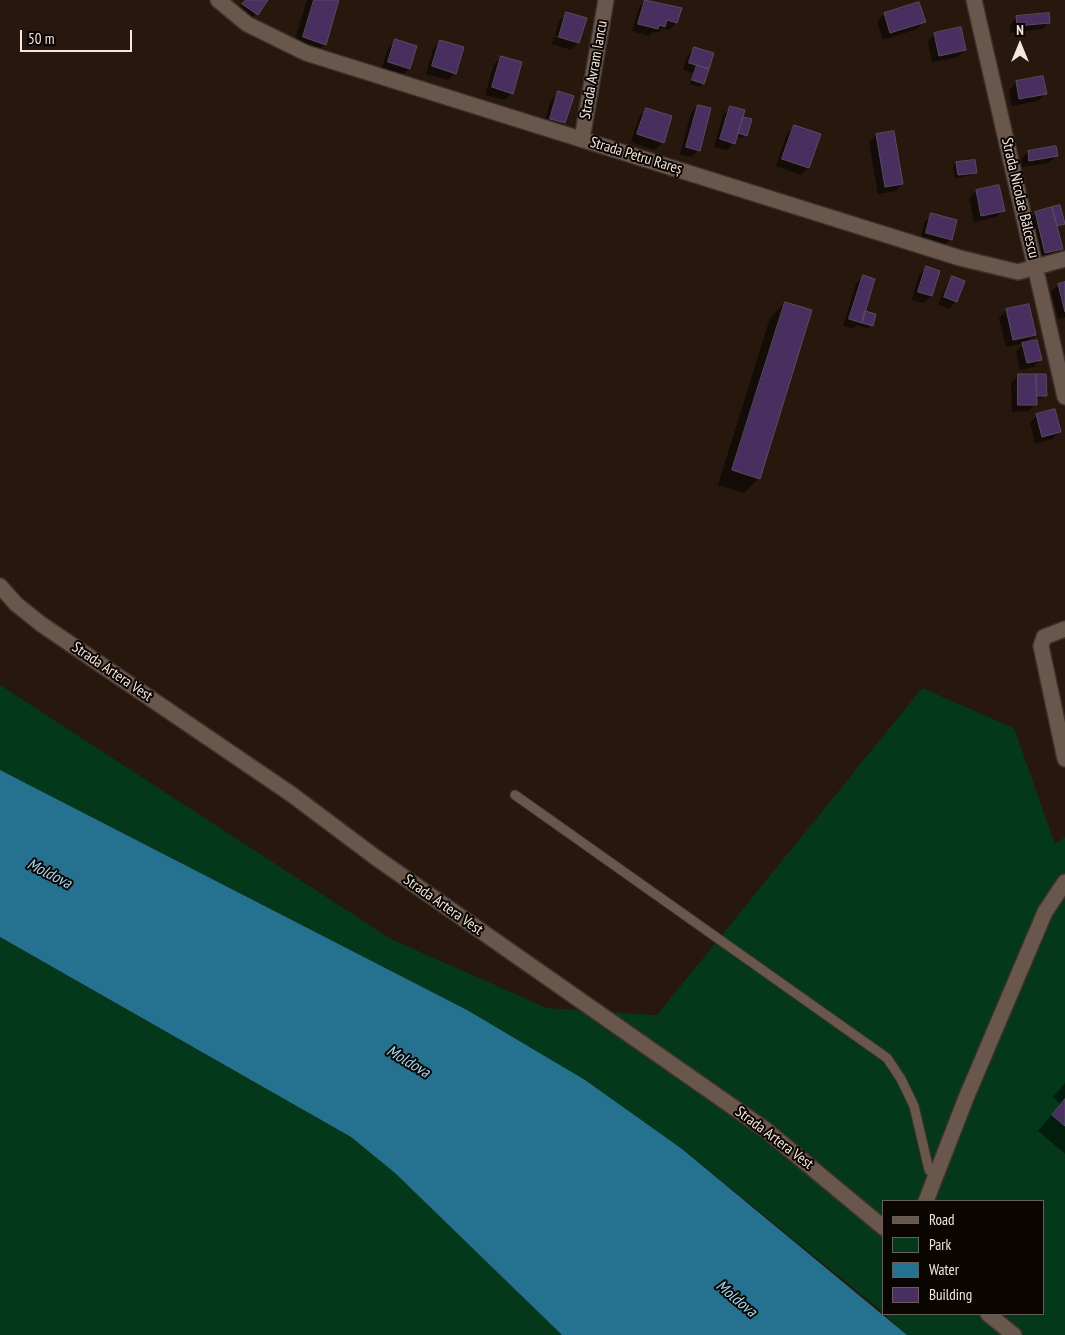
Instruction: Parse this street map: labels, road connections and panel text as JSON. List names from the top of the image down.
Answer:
{
  "streets": {
    "street": [
      "Strada Avram Iancu",
      "Strada Petru Rareș",
      "Strada Nicolae Bălcescu",
      "Strada Artera Vest"
    ]
  },
  "crossings": [
    ["Strada Avram Iancu", "Strada Petru Rareș"],
    ["Strada Petru Rareș", "Strada Nicolae Bălcescu"]
  ],
  "water": ["Moldova"],
  "legend": [
    "Road",
    "Park",
    "Water",
    "Building"
  ],
  "scale_bar": "50 m",
  "north": "top"
}
